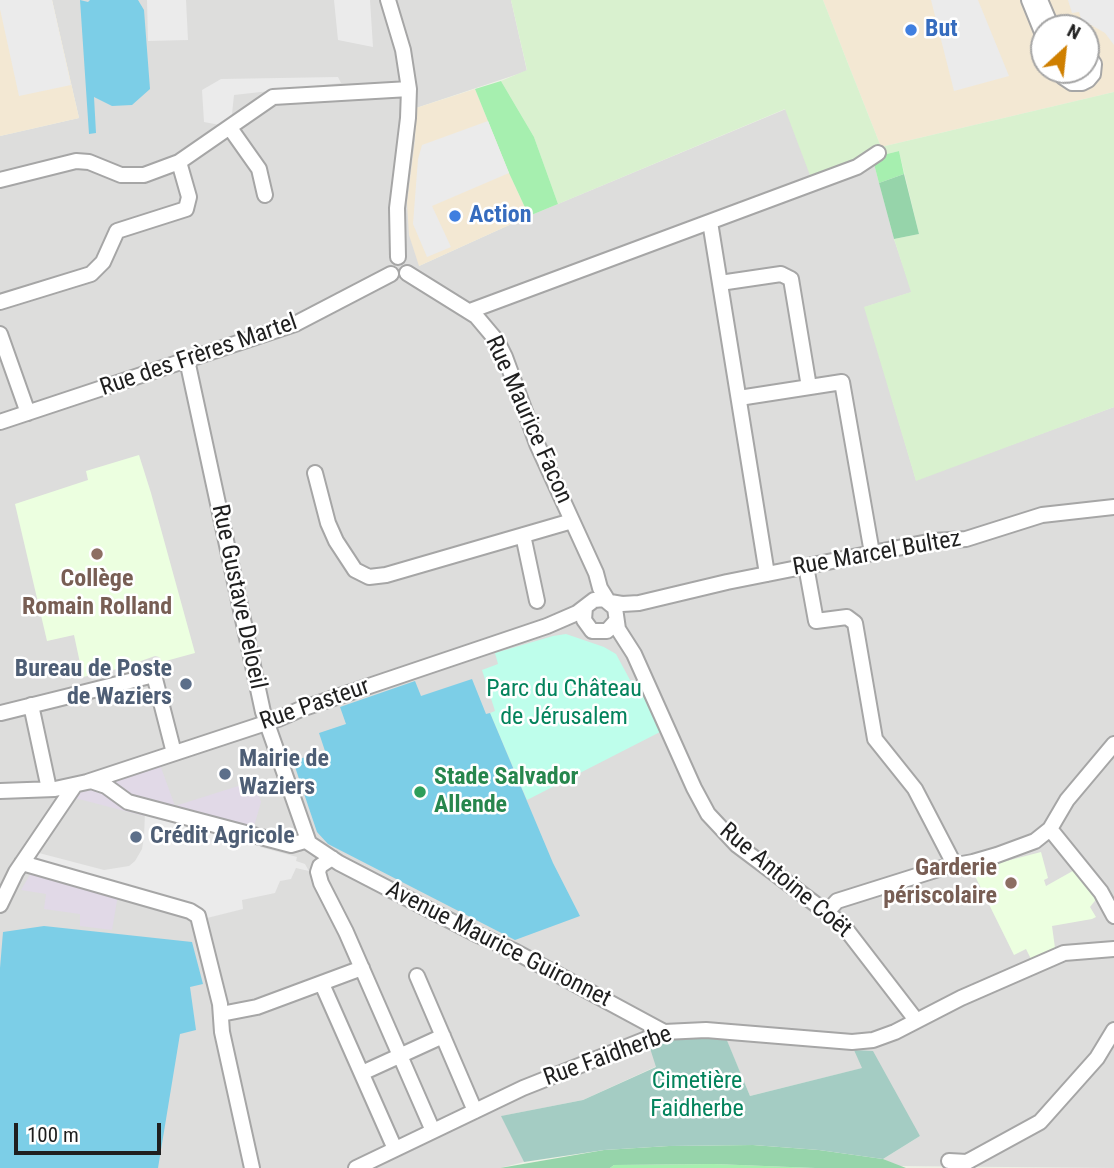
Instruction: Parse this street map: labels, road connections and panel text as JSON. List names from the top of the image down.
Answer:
{
  "streets": {
    "street": [
      "Rue des Frères Martel",
      "Rue Maurice Facon",
      "Rue Marcel Bultez",
      "Rue Gustave Deloeil",
      "Rue Pasteur",
      "Rue Antoine Coët",
      "Avenue Maurice Guironnet",
      "Rue Faidherbe"
    ]
  },
  "crossings": [
    ["Rue des Frères Martel", "Rue Maurice Facon"],
    ["Rue des Frères Martel", "Rue Gustave Deloeil"],
    ["Rue Maurice Facon", "Rue Marcel Bultez"],
    ["Rue Maurice Facon", "Rue Pasteur"],
    ["Rue Maurice Facon", "Rue Antoine Coët"],
    ["Rue Marcel Bultez", "Rue Pasteur"],
    ["Rue Marcel Bultez", "Rue Antoine Coët"],
    ["Rue Gustave Deloeil", "Rue Pasteur"],
    ["Rue Pasteur", "Rue Antoine Coët"],
    ["Rue Antoine Coët", "Rue Faidherbe"],
    ["Avenue Maurice Guironnet", "Rue Faidherbe"]
  ],
  "parks": ["Parc du Château de Jérusalem", "Cimetière Faidherbe"],
  "places": [
    "But",
    "Action",
    "Collège Romain Rolland",
    "Bureau de Poste de Waziers",
    "Mairie de Waziers",
    "Stade Salvador Allende",
    "Crédit Agricole",
    "Garderie périscolaire"
  ],
  "scale_bar": "100 m",
  "north": "top right"
}
